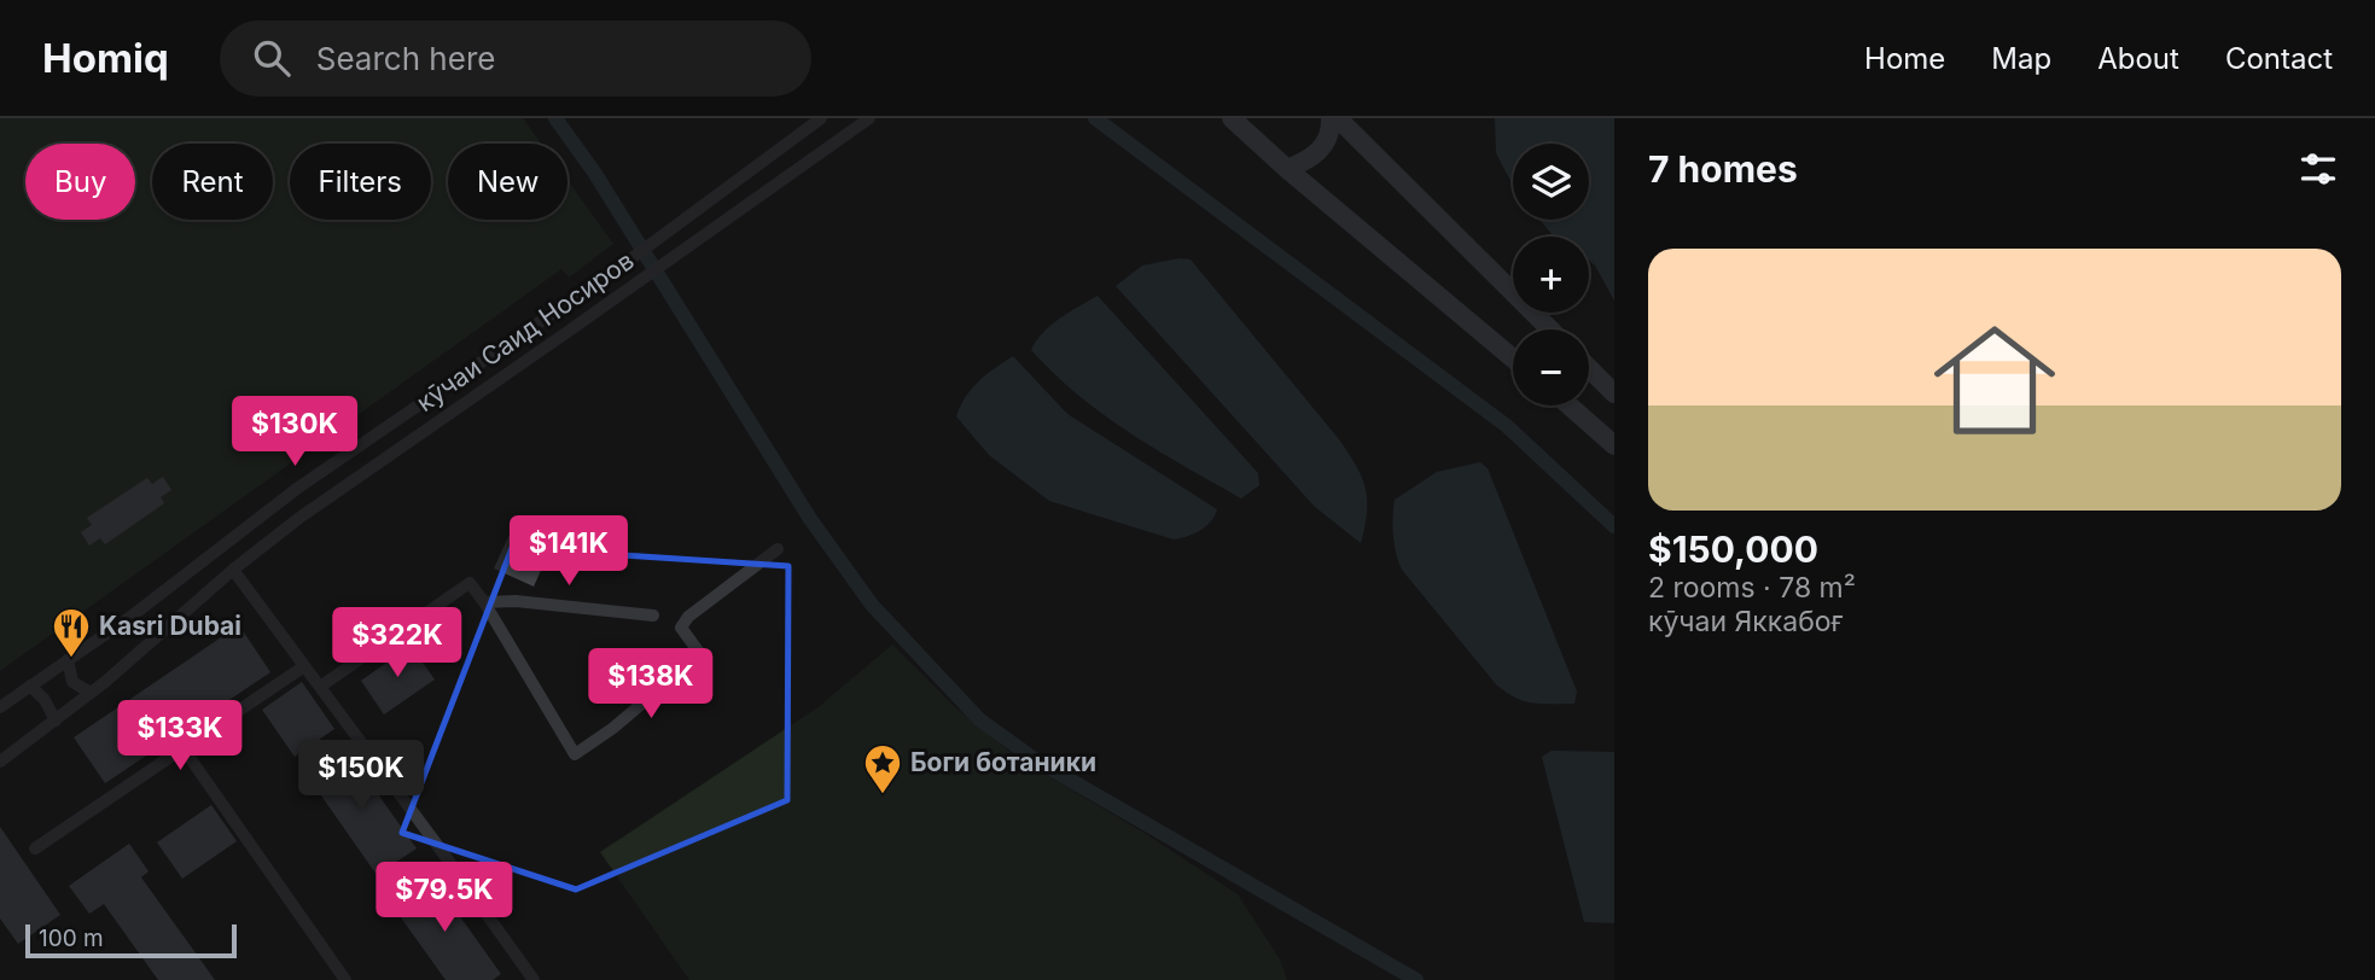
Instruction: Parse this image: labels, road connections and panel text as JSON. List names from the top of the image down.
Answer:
{
  "streets": {
    "street": ["кӯчаи Саид Носиров"]
  },
  "places": {
    "restaurant": ["Kasri Dubai"],
    "place": ["Боги ботаники"]
  },
  "scale_bar": "100 m",
  "page": {
    "header": "Homiq",
    "search": "Search here",
    "nav": [
      "Home",
      "Map",
      "About",
      "Contact"
    ],
    "heading": "7 homes",
    "map_buttons": ["+", "−"],
    "chip": [
      "Buy",
      "Rent",
      "Filters",
      "New"
    ],
    "list": [
      {
        "name": "$150,000",
        "note": "2 rooms · 78 m² · кӯчаи Яккабоғ"
      }
    ],
    "price": [
      "$130K",
      "$141K",
      "$322K",
      "$138K",
      "$133K",
      "$150K",
      "$79.5K"
    ],
    "scale": "100 m"
  }
}
